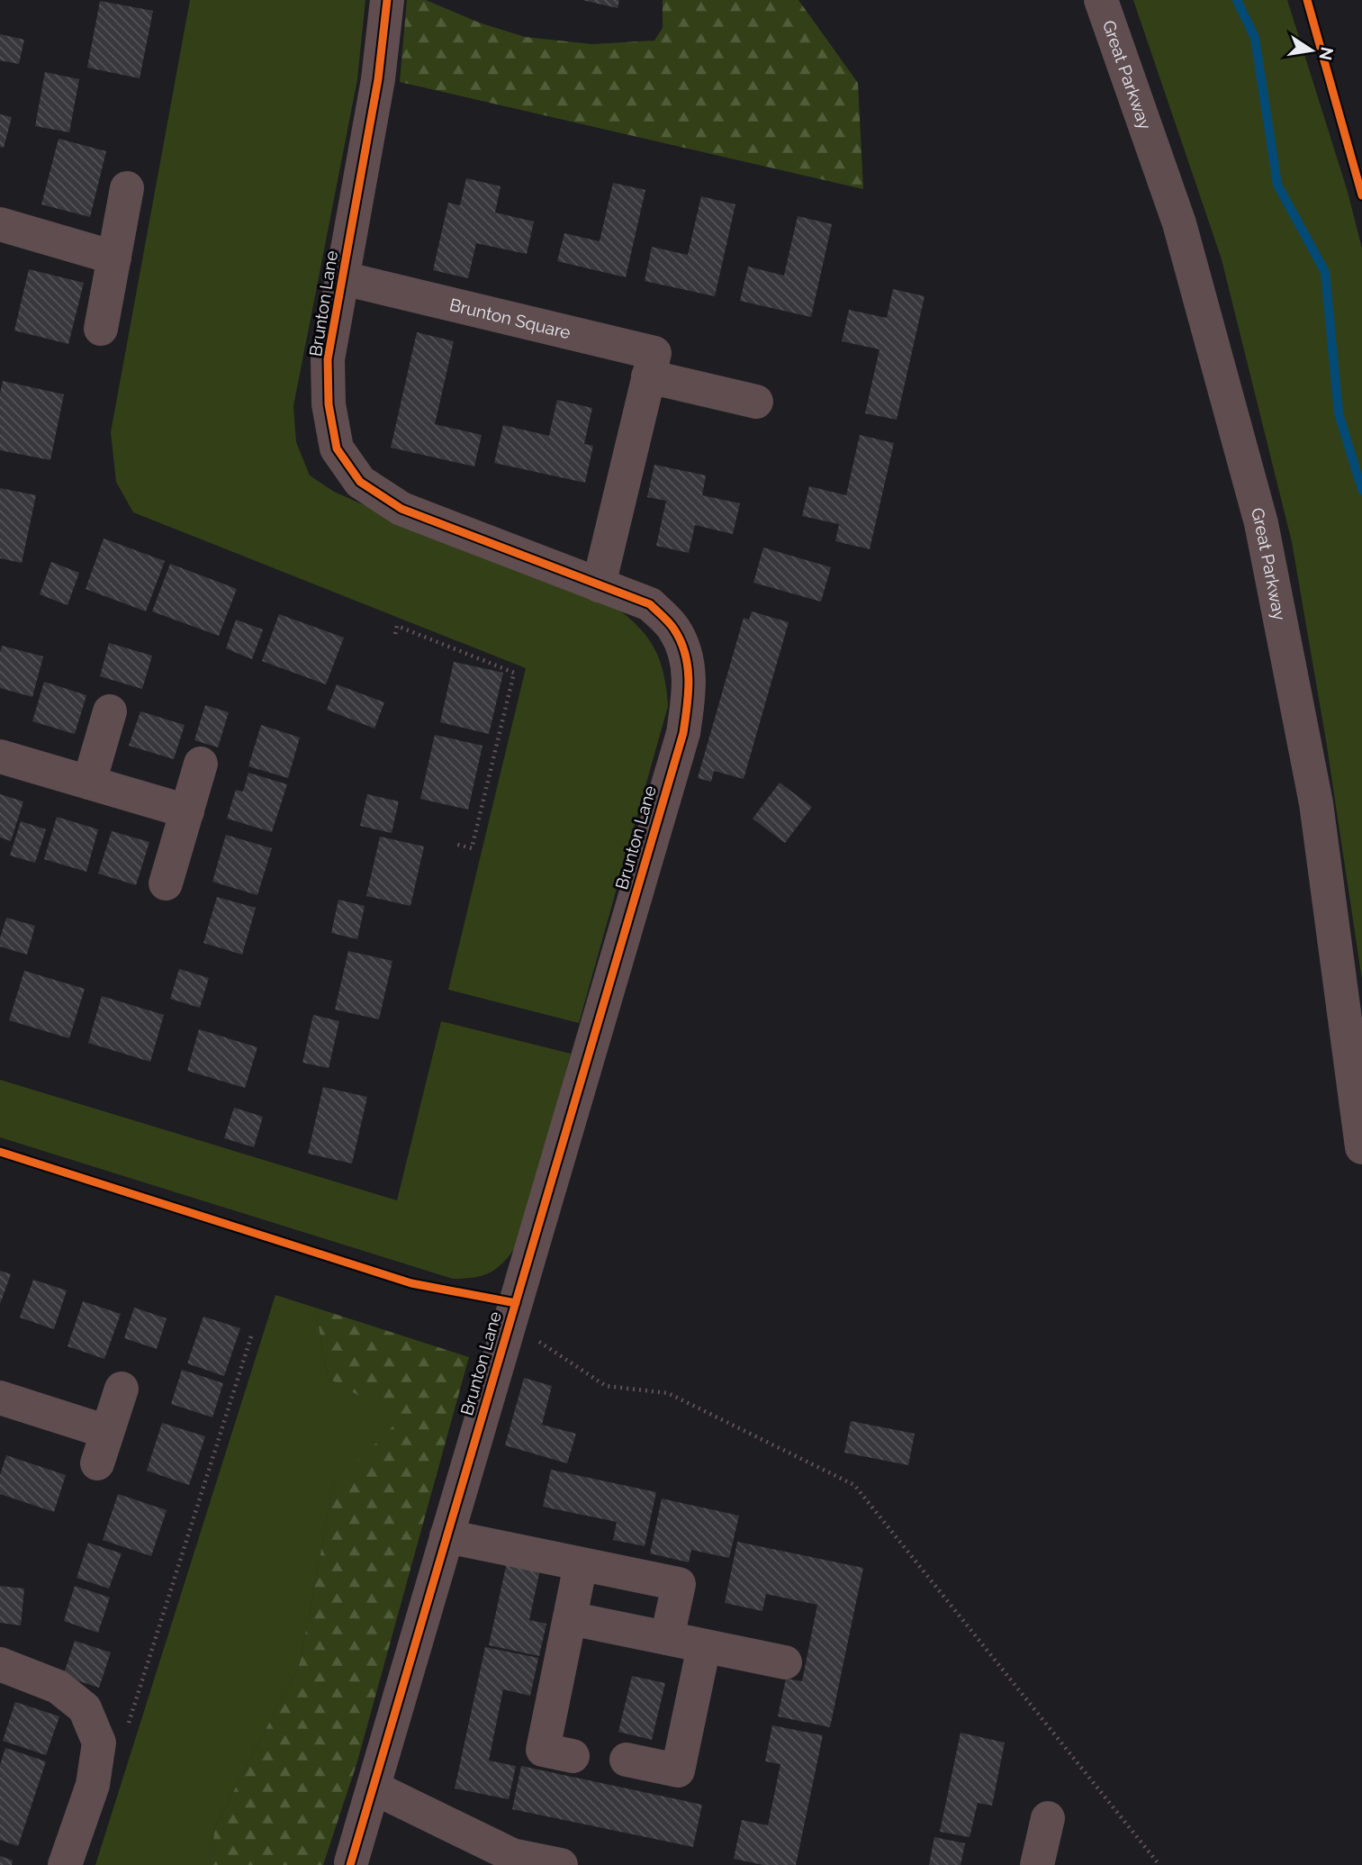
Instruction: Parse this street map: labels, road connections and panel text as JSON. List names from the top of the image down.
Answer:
{
  "streets": {
    "street": ["Great Parkway", "Brunton Lane", "Brunton Square"]
  },
  "crossings": [
    ["Brunton Lane", "Brunton Square"]
  ],
  "north": "right"
}
